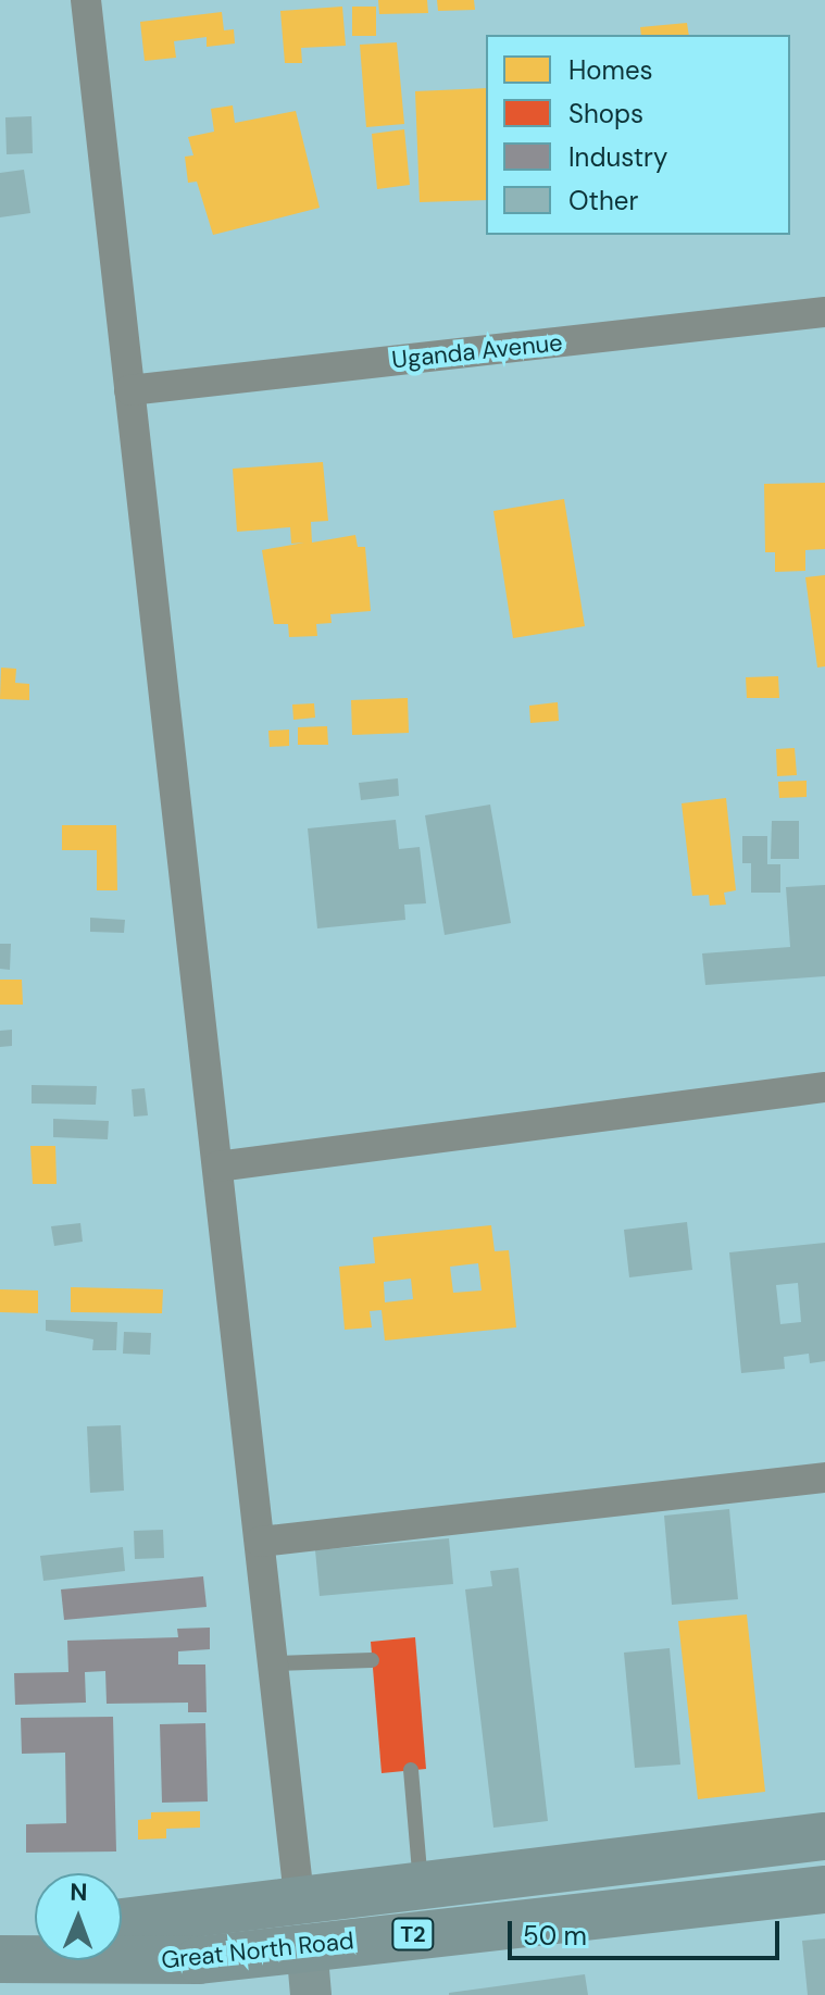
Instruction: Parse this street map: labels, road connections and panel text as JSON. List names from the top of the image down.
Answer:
{
  "streets": {
    "highway": ["T2", "Great North Road"],
    "street": ["Uganda Avenue"]
  },
  "legend": [
    "Homes",
    "Shops",
    "Industry",
    "Other"
  ],
  "scale_bar": "50 m",
  "north": "top"
}
